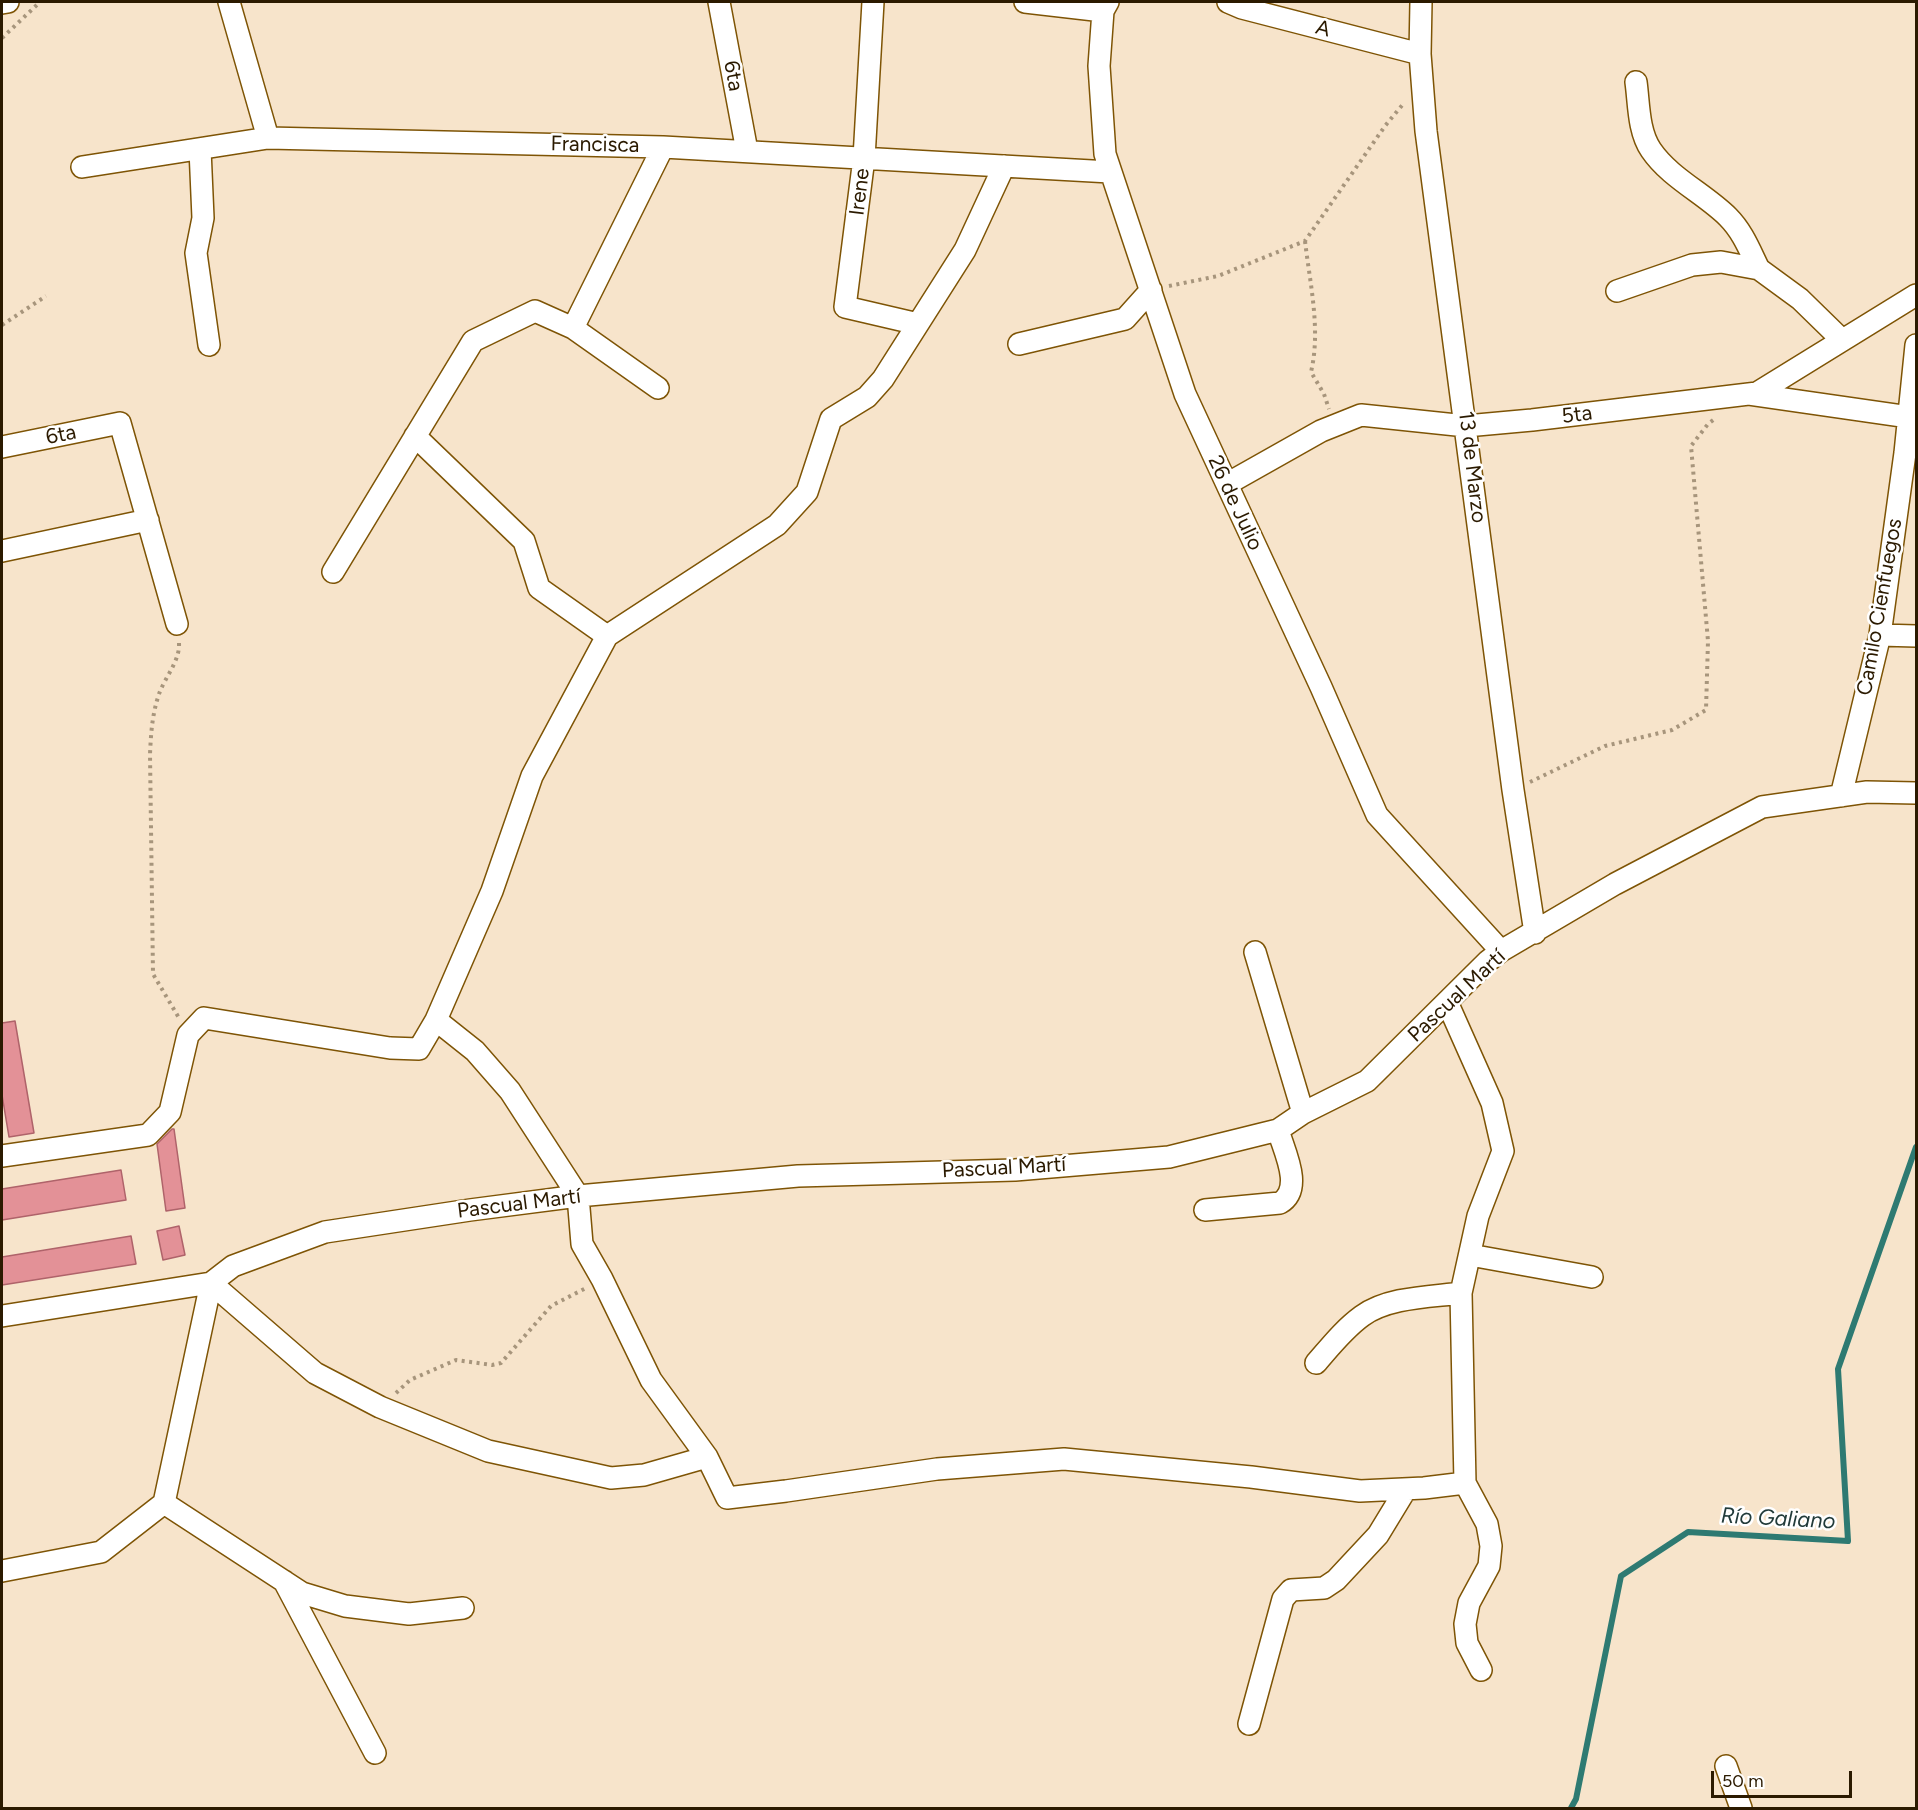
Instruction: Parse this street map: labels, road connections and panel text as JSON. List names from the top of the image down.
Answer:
{
  "streets": {
    "street": [
      "A",
      "6ta",
      "Francisca",
      "Irene",
      "5ta",
      "13 de Marzo",
      "26 de Julio",
      "Camilo Cienfuegos",
      "Pascual Martí"
    ]
  },
  "crossings": [
    ["A", "13 de Marzo"],
    ["6ta", "Francisca"],
    ["Francisca", "Irene"],
    ["Francisca", "26 de Julio"],
    ["5ta", "13 de Marzo"],
    ["5ta", "26 de Julio"],
    ["13 de Marzo", "Pascual Martí"],
    ["26 de Julio", "Pascual Martí"],
    ["Camilo Cienfuegos", "Pascual Martí"]
  ],
  "water": ["Río Galiano"],
  "scale_bar": "50 m"
}
